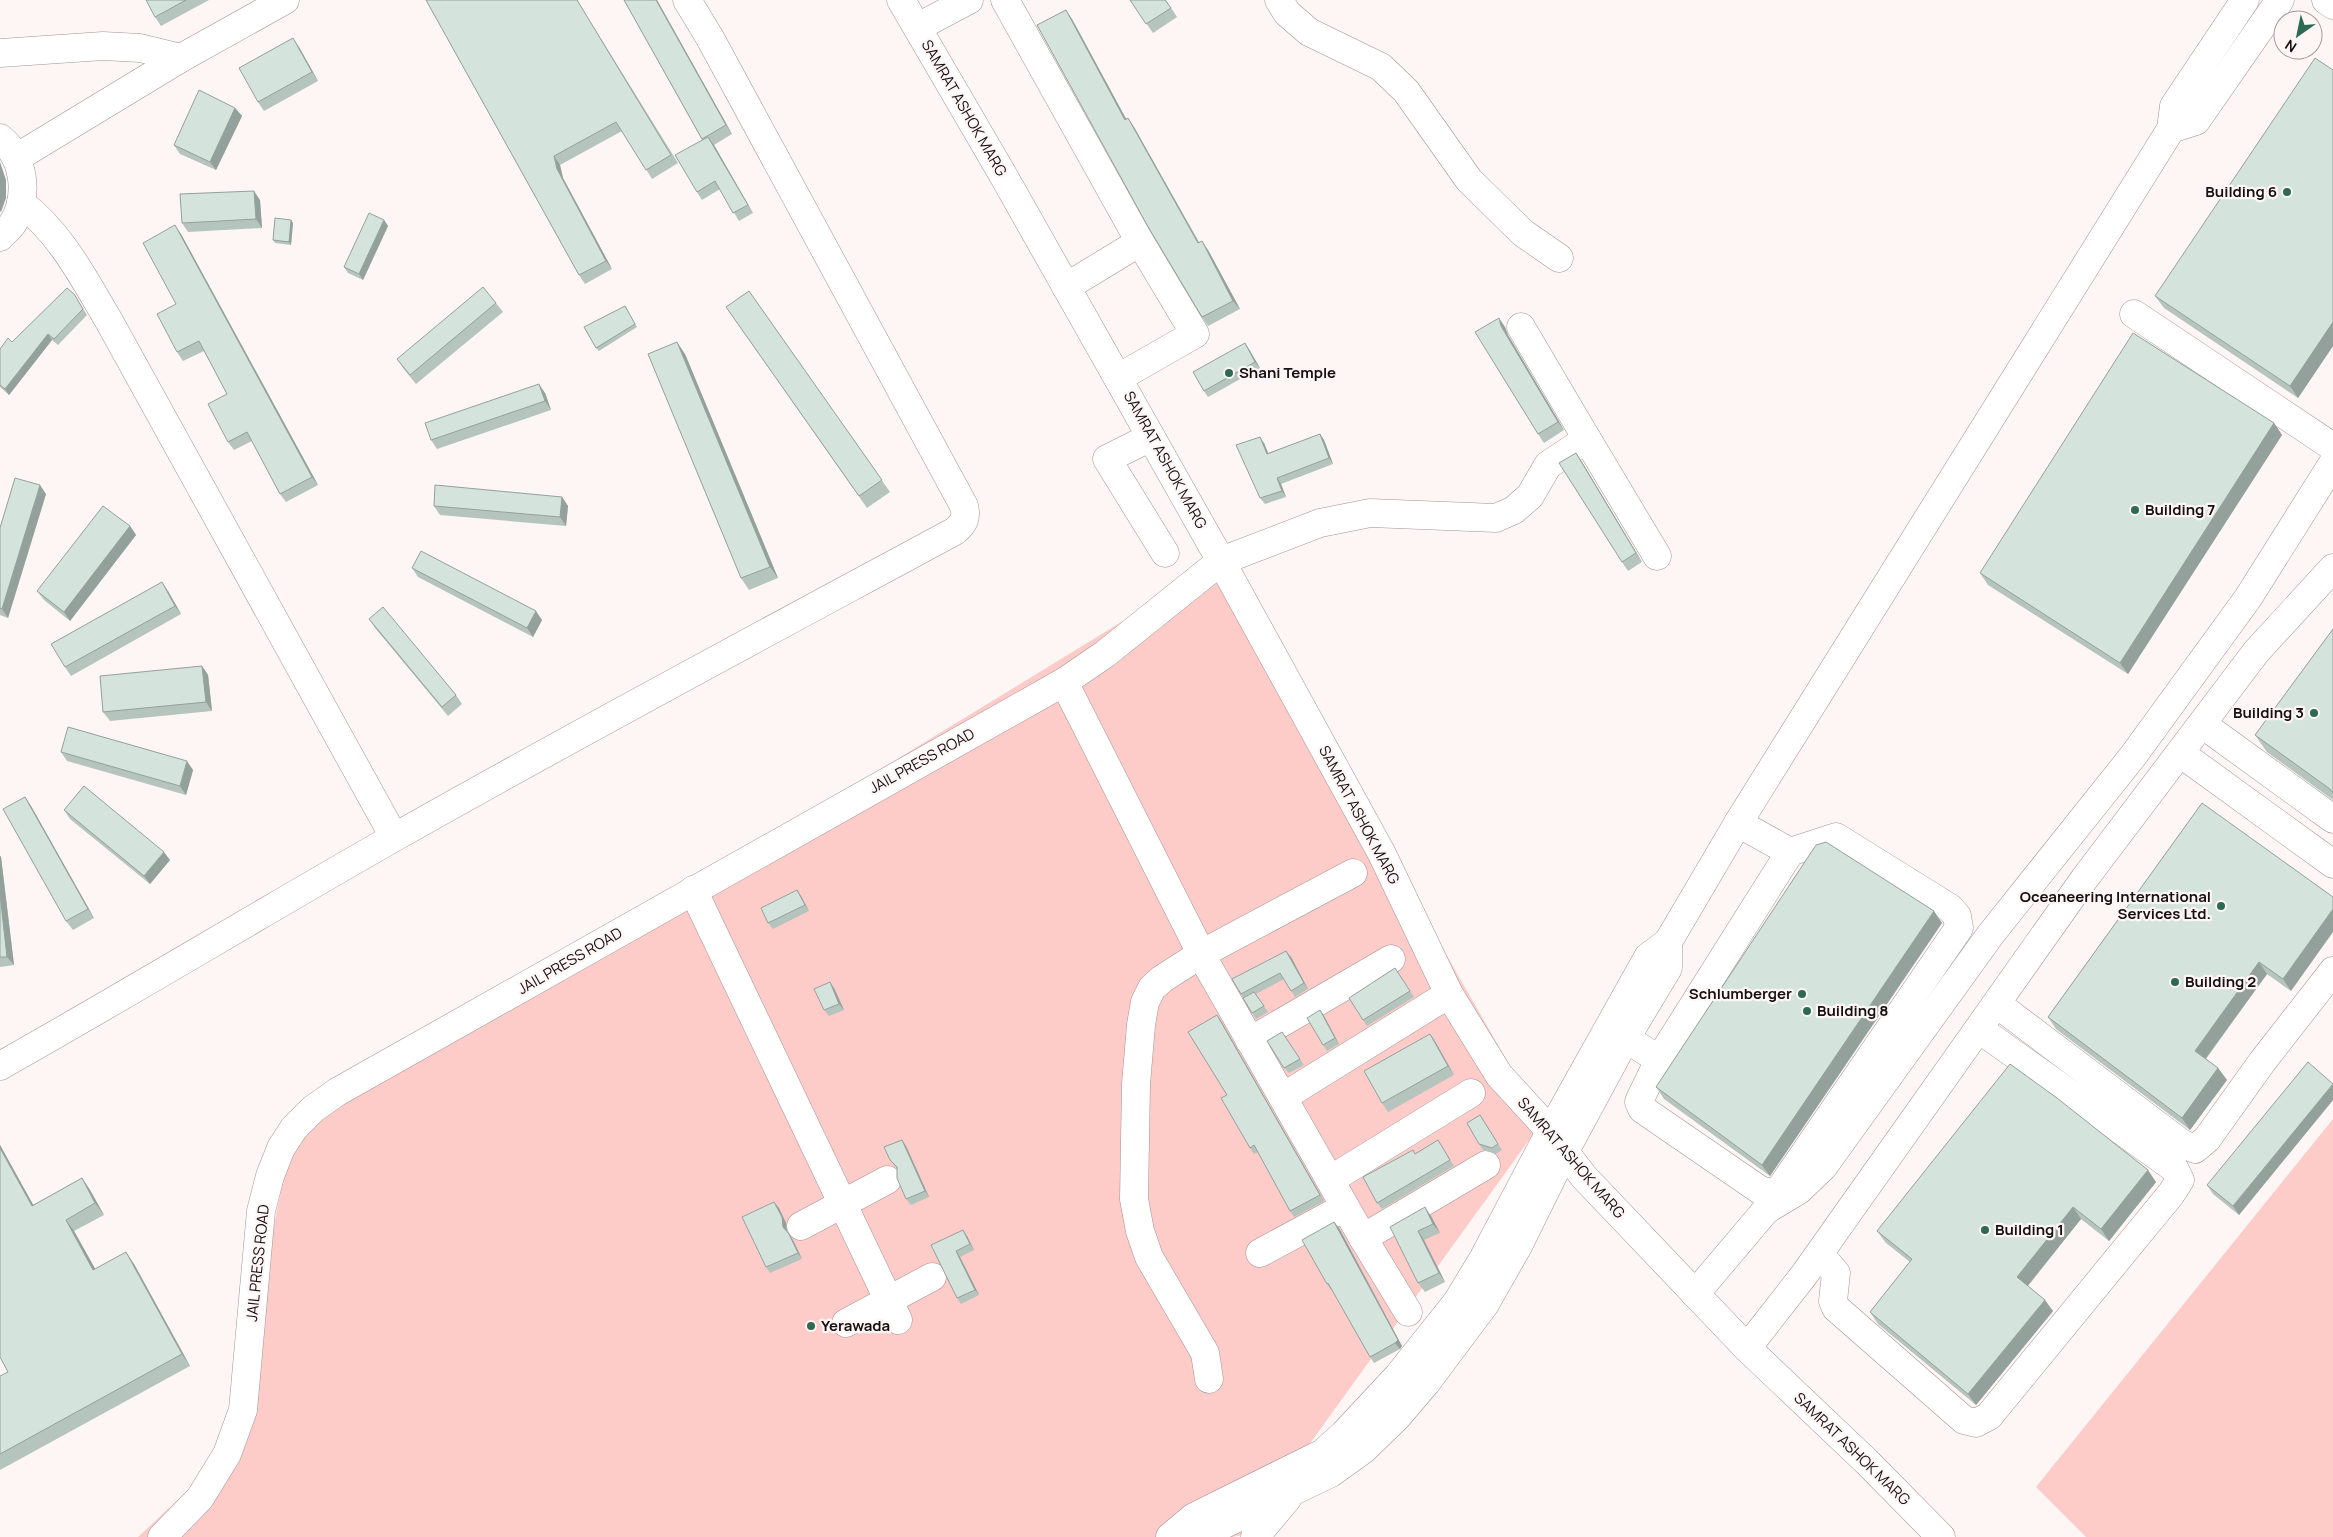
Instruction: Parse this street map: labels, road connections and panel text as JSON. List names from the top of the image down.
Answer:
{
  "streets": {
    "street": ["SAMRAT ASHOK MARG", "JAIL PRESS ROAD"]
  },
  "crossings": [
    ["SAMRAT ASHOK MARG", "JAIL PRESS ROAD"]
  ],
  "places": [
    "Building 6",
    "Shani Temple",
    "Building 7",
    "Building 3",
    "Oceaneering International Services Ltd.",
    "Building 2",
    "Schlumberger",
    "Building 8",
    "Building 1",
    "Yerawada"
  ],
  "north": "bottom left"
}
